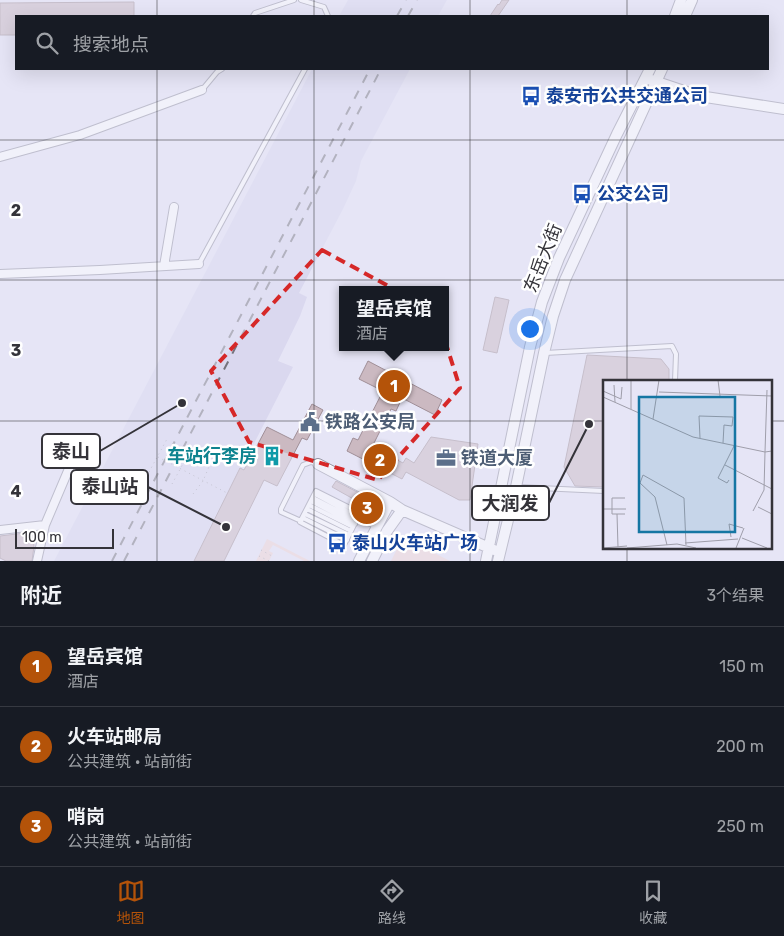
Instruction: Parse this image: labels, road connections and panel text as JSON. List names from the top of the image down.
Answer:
{
  "streets": {
    "main road": ["东岳大街"]
  },
  "places": {
    "bus stop": ["泰安市公共交通公司", "公交公司", "泰山火车站广场"],
    "other": ["泰山", "大润发", "泰山站"],
    "public building": ["铁路公安局"],
    "building": ["车站行李房"],
    "office": ["铁道大厦"]
  },
  "scale_bar": "100 m",
  "page": {
    "search": "搜索地点",
    "popup": ["望岳宾馆", "酒店"],
    "pins": ["1", "2", "3"],
    "scale": "100 m",
    "heading": ["附近", "3个结果"],
    "list": [
      {
        "mark": "1",
        "name": "望岳宾馆",
        "note": "酒店",
        "value": "150 m"
      },
      {
        "mark": "2",
        "name": "火车站邮局",
        "note": "公共建筑 · 站前街",
        "value": "200 m"
      },
      {
        "mark": "3",
        "name": "哨岗",
        "note": "公共建筑 · 站前街",
        "value": "250 m"
      }
    ],
    "nav": ["地图", "路线", "收藏"]
  },
  "grid": {
    "rows": ["2", "3", "4"]
  }
}
